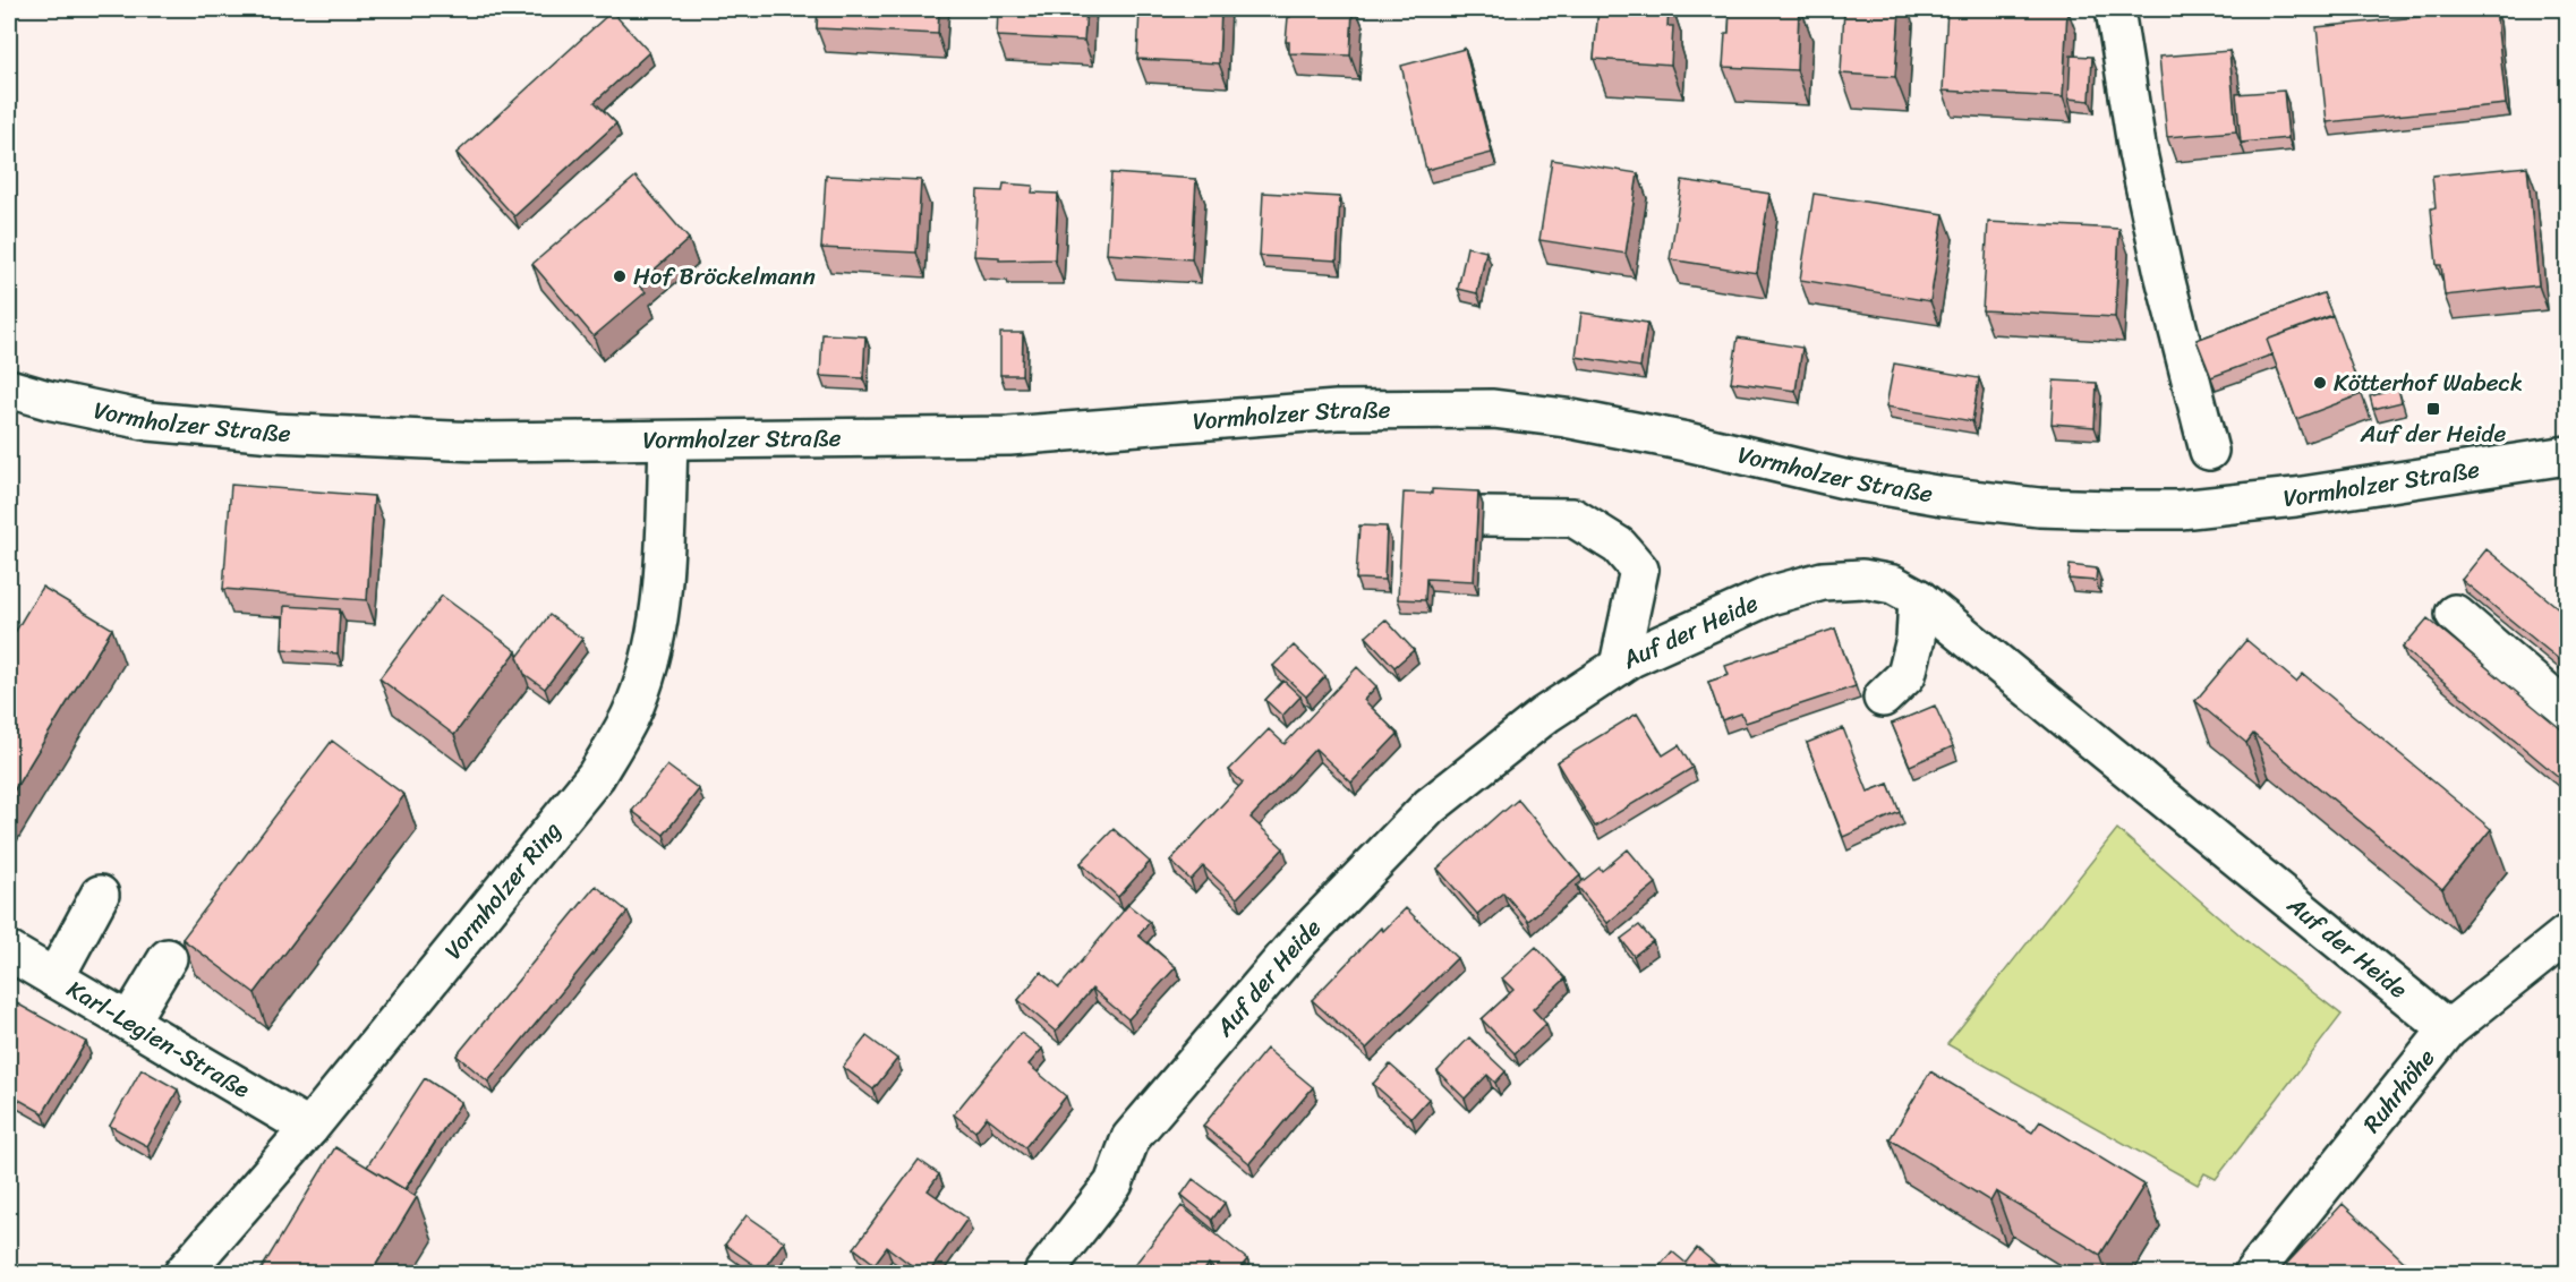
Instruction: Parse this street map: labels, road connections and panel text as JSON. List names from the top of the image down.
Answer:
{
  "streets": {
    "street": [
      "Vormholzer Straße",
      "Auf der Heide",
      "Vormholzer Ring",
      "Karl-Legien-Straße",
      "Ruhrhöhe"
    ]
  },
  "crossings": [
    ["Vormholzer Straße", "Vormholzer Ring"],
    ["Auf der Heide", "Ruhrhöhe"],
    ["Vormholzer Ring", "Karl-Legien-Straße"]
  ],
  "places": {
    "other": ["Hof Bröckelmann", "Kötterhof Wabeck"],
    "transit": ["Auf der Heide"]
  }
}
